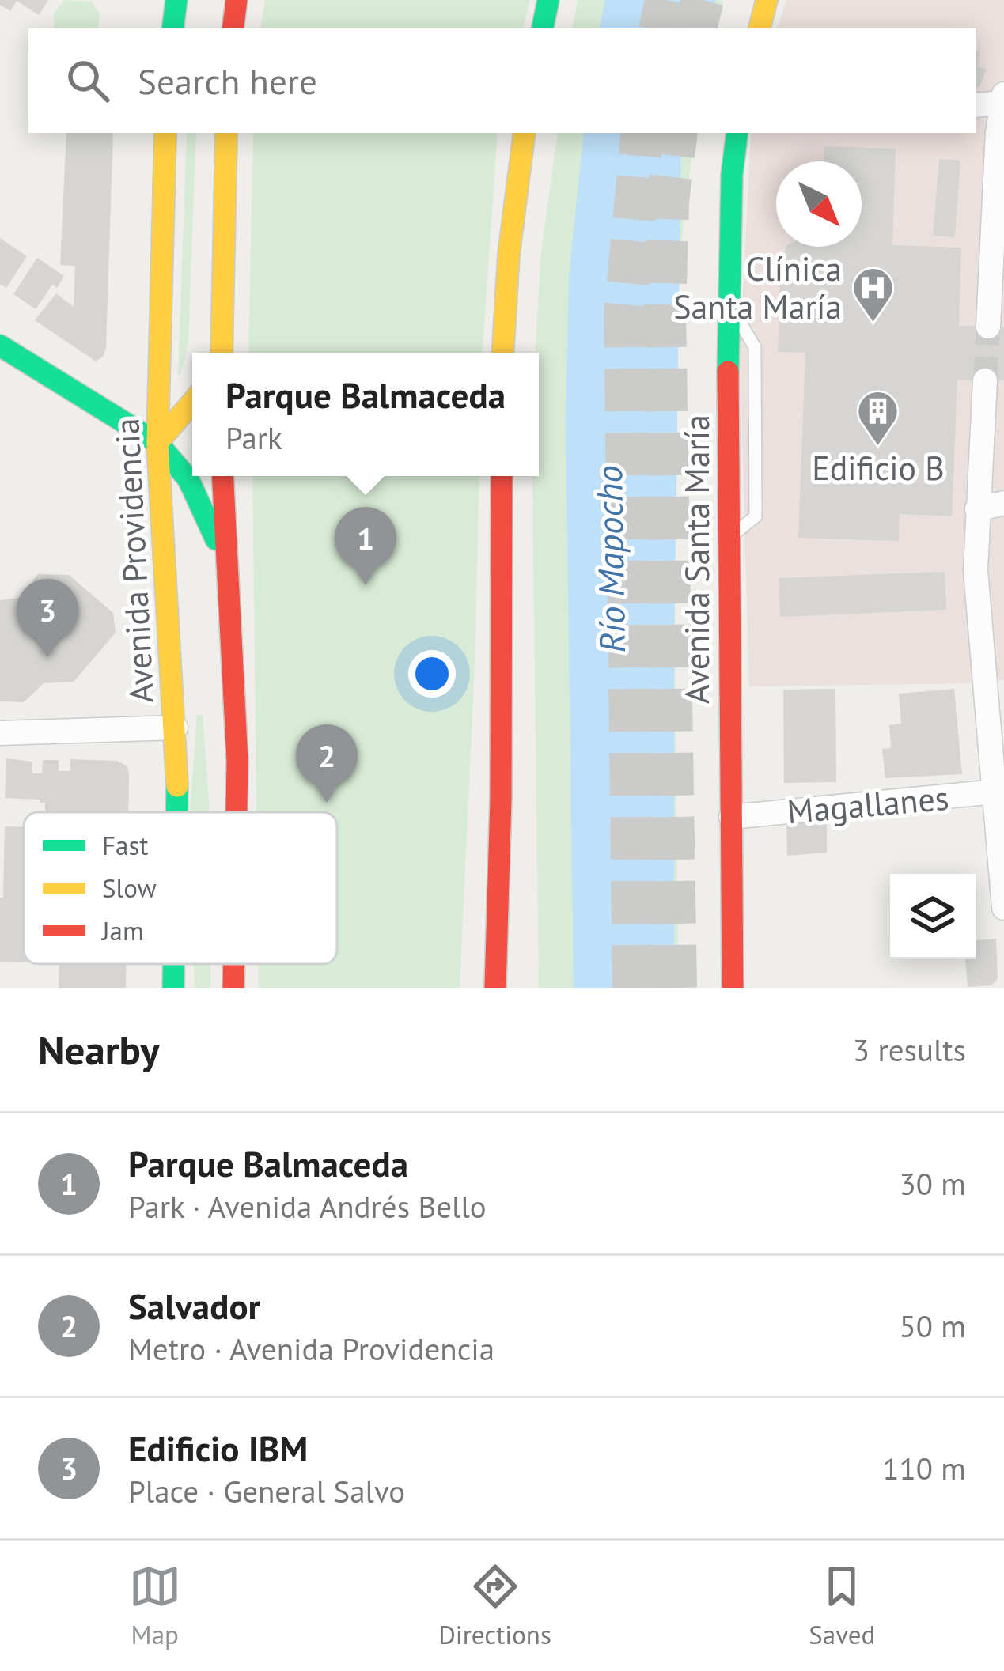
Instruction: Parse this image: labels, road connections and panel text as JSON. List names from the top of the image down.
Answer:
{
  "streets": {
    "main road": ["Avenida Santa María", "Avenida Providencia"],
    "street": ["Magallanes"]
  },
  "crossings": [
    ["Avenida Santa María", "Magallanes"]
  ],
  "water": ["Río Mapocho"],
  "places": {
    "hospital": ["Clínica Santa María"],
    "building": ["Edificio B"]
  },
  "legend": ["Fast", "Slow", "Jam"],
  "north": "bottom right",
  "page": {
    "search": "Search here",
    "popup": ["Parque Balmaceda", "Park"],
    "pins": ["1", "3", "2"],
    "heading": ["Nearby", "3 results"],
    "list": [
      {
        "mark": "1",
        "name": "Parque Balmaceda",
        "note": "Park · Avenida Andrés Bello",
        "value": "30 m"
      },
      {
        "mark": "2",
        "name": "Salvador",
        "note": "Metro · Avenida Providencia",
        "value": "50 m"
      },
      {
        "mark": "3",
        "name": "Edificio IBM",
        "note": "Place · General Salvo",
        "value": "110 m"
      }
    ],
    "nav": ["Map", "Directions", "Saved"]
  }
}
